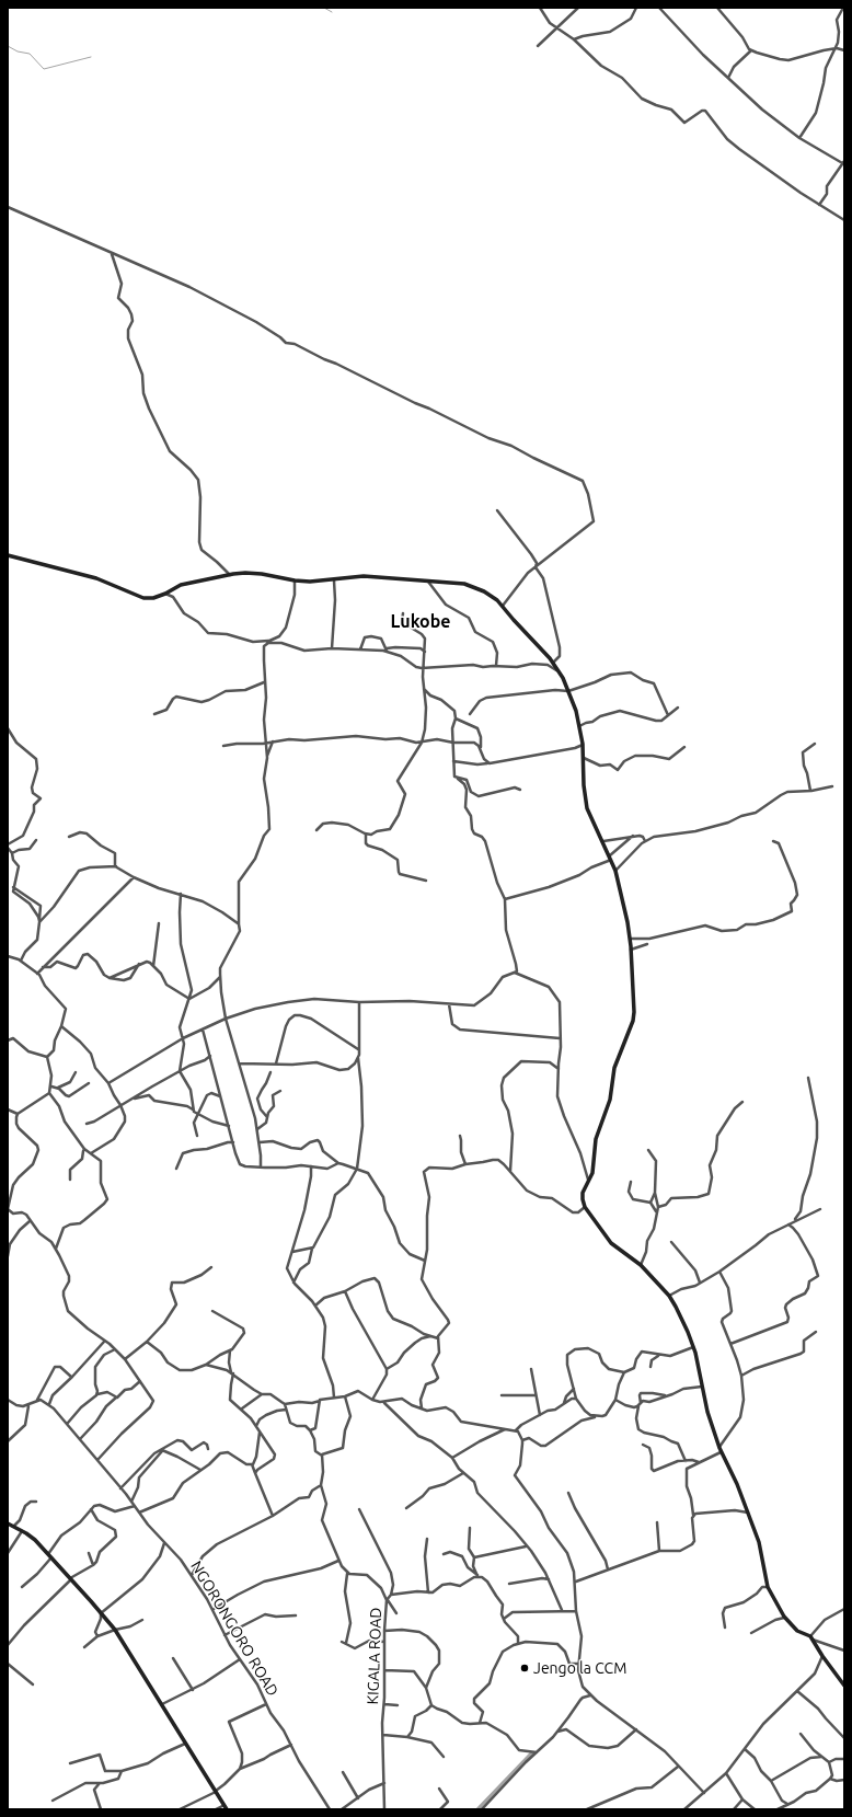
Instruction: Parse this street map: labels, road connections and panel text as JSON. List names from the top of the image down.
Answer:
{
  "streets": {
    "street": ["NGORONGORO ROAD", "KIGALA ROAD"]
  },
  "districts": ["Lukobe"],
  "places": ["Jengo la CCM"]
}
